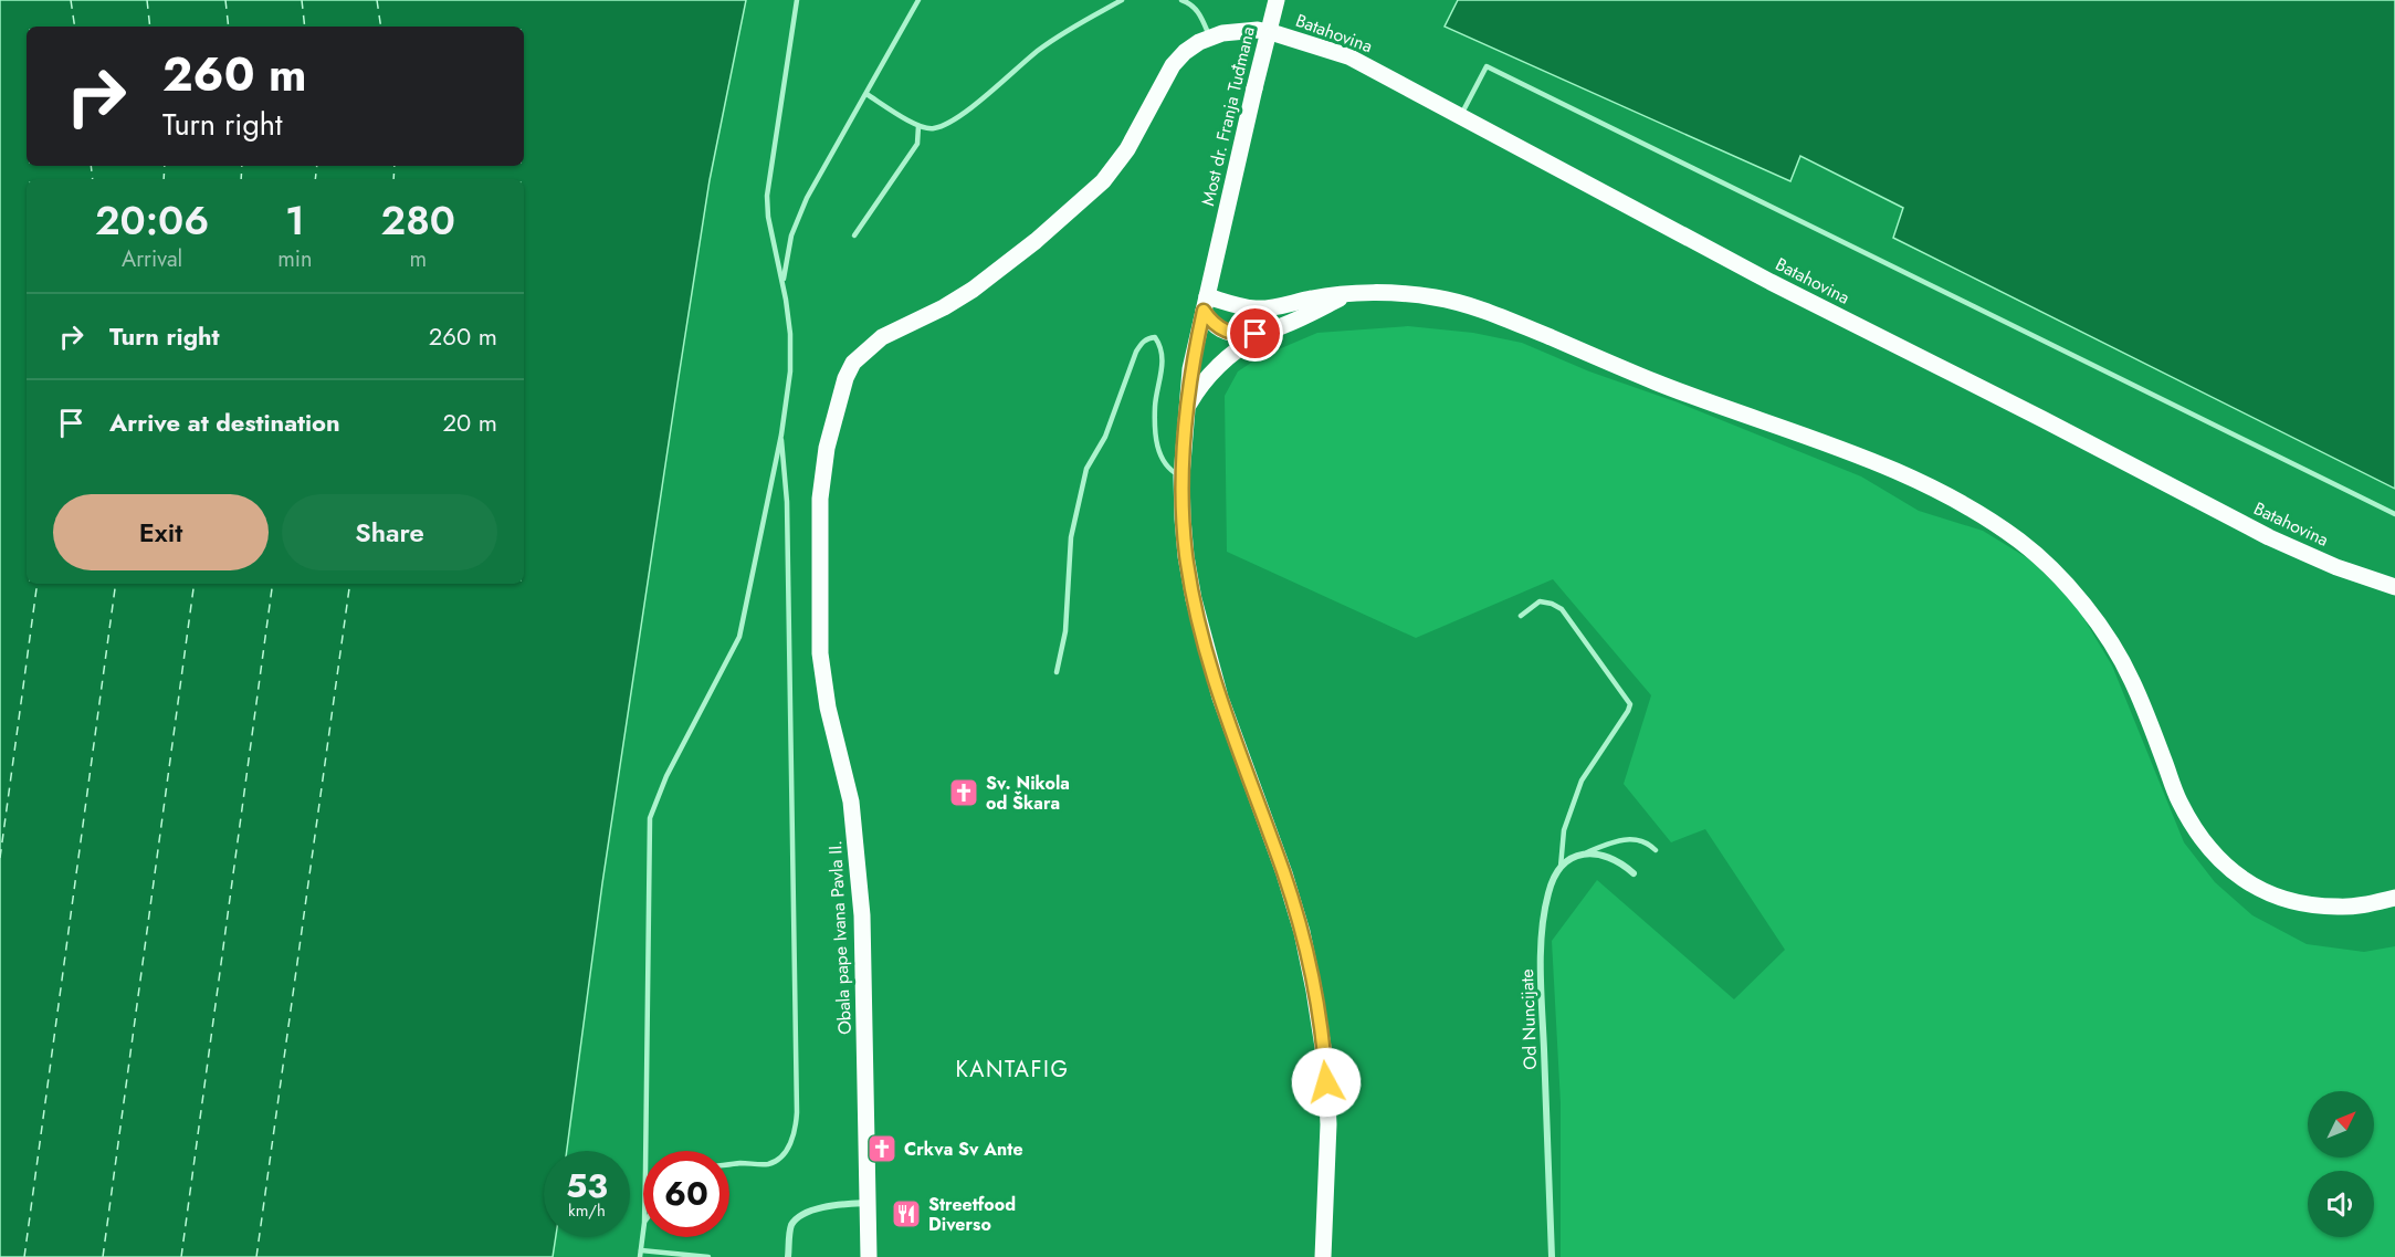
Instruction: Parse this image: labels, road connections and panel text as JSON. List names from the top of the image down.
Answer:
{
  "streets": {
    "main road": ["Batahovina", "Most dr. Franja Tuđmana", "Obala pape Ivana Pavla II."],
    "street": ["Od Nuncijate"]
  },
  "crossings": [
    ["Batahovina", "Obala pape Ivana Pavla II."]
  ],
  "districts": ["KANTAFIG"],
  "places": {
    "church": ["Sv. Nikola od Škara", "Crkva Sv Ante"],
    "restaurant": ["Streetfood Diverso"]
  },
  "north": "top right",
  "page": {
    "turn": ["260 m", "Turn right"],
    "eta": [
      "20:06",
      "Arrival",
      "1",
      "min",
      "280",
      "m"
    ],
    "list": [
      {
        "name": "Turn right",
        "value": "260 m"
      },
      {
        "name": "Arrive at destination",
        "value": "20 m"
      }
    ],
    "buttons": ["Exit", "Share"],
    "speed": "53 km/h",
    "limit": "60"
  }
}
